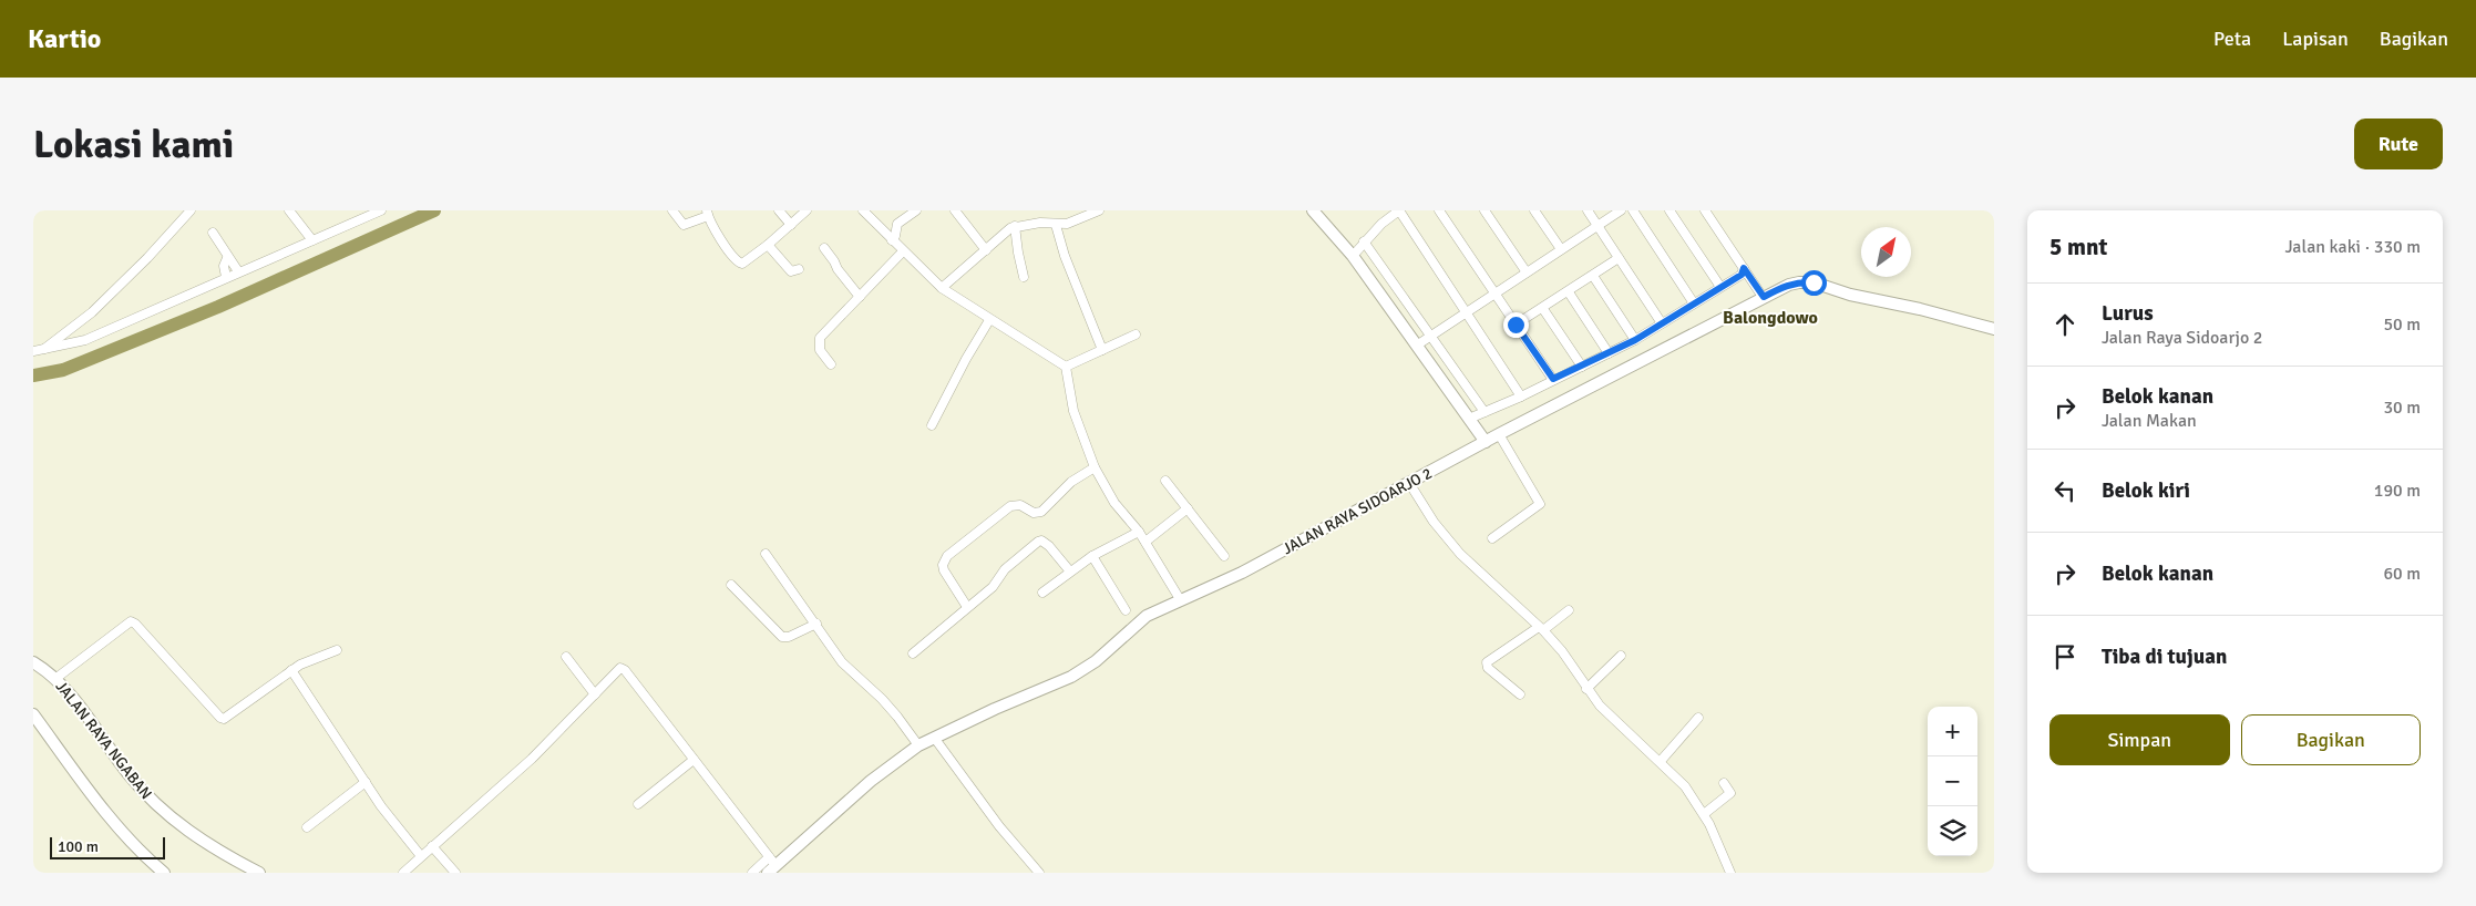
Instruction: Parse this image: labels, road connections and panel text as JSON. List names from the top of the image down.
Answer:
{
  "streets": {
    "street": ["JALAN RAYA SIDOARJO 2", "JALAN RAYA NGABAN"]
  },
  "districts": ["Balongdowo"],
  "scale_bar": "100 m",
  "north": "top right",
  "page": {
    "header": "Kartio",
    "nav": ["Peta", "Lapisan", "Bagikan"],
    "buttons": [
      "Rute",
      ["Simpan", "Bagikan"]
    ],
    "title": "Lokasi kami",
    "heading": ["5 mnt", "Jalan kaki · 330 m"],
    "list": [
      ["Lurus", "Jalan Raya Sidoarjo 2", "50 m"],
      ["Belok kanan", "Jalan Makan", "30 m"],
      ["Belok kiri", "190 m"],
      ["Belok kanan", "60 m"],
      "Tiba di tujuan"
    ],
    "map_buttons": ["+", "−"],
    "scale": "100 m"
  }
}
